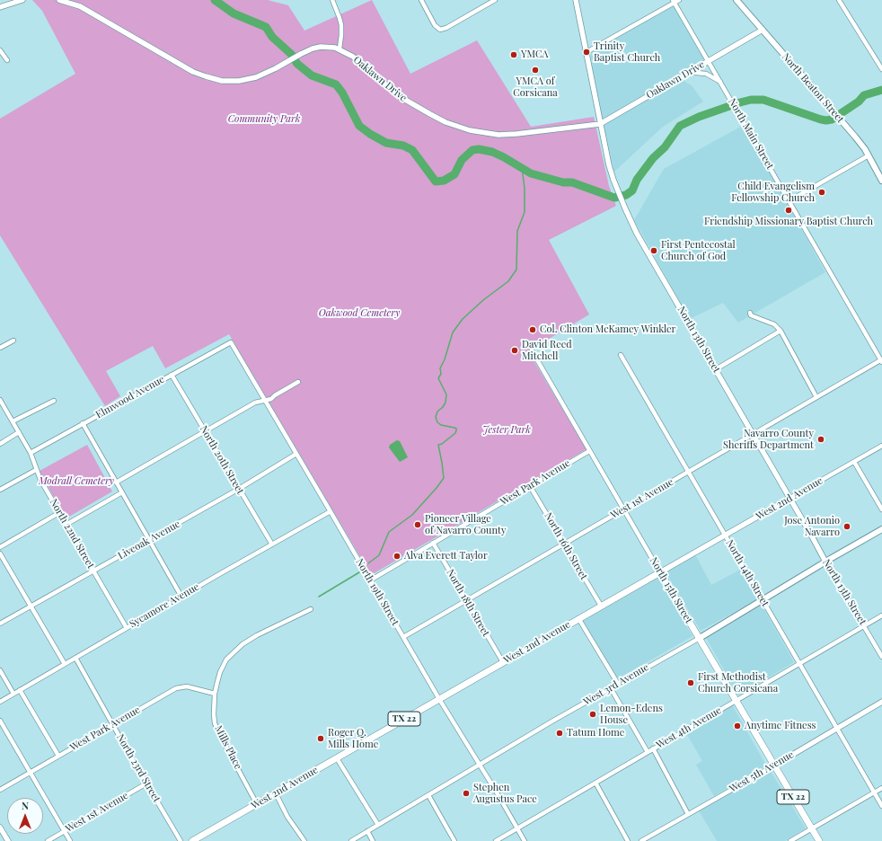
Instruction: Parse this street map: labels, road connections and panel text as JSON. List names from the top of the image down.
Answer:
{
  "streets": {
    "main road": [
      "North Beaton Street",
      "West 2nd Avenue",
      "North 15th Street",
      "West 3rd Avenue",
      "TX 22"
    ],
    "street": [
      "Oaklawn Drive",
      "North Main Street",
      "North 13th Street",
      "Elmwood Avenue",
      "North 20th Street",
      "West Park Avenue",
      "West 1st Avenue",
      "North 22nd Street",
      "Liveoak Avenue",
      "North 16th Street",
      "North 14th Street",
      "North 19th Street",
      "North 18th Street",
      "Sycamore Avenue",
      "West 4th Avenue",
      "Mills Place",
      "North 23rd Street",
      "West 5th Avenue"
    ]
  },
  "crossings": [
    ["Oaklawn Drive", "North Beaton Street"],
    ["Oaklawn Drive", "North Main Street"],
    ["Oaklawn Drive", "North 13th Street"],
    ["North Main Street", "West 1st Avenue"],
    ["North 13th Street", "West 1st Avenue"],
    ["North 13th Street", "West 2nd Avenue"],
    ["North 13th Street", "West 3rd Avenue"],
    ["North 13th Street", "West 4th Avenue"],
    ["Elmwood Avenue", "North 20th Street"],
    ["Elmwood Avenue", "North 22nd Street"],
    ["Elmwood Avenue", "North 19th Street"],
    ["North 20th Street", "Liveoak Avenue"],
    ["North 20th Street", "Sycamore Avenue"],
    ["West Park Avenue", "North 16th Street"],
    ["West Park Avenue", "North 15th Street"],
    ["West Park Avenue", "North 19th Street"],
    ["West Park Avenue", "North 18th Street"],
    ["West Park Avenue", "Mills Place"],
    ["West Park Avenue", "North 23rd Street"],
    ["West 1st Avenue", "North 16th Street"],
    ["West 1st Avenue", "North 14th Street"],
    ["West 1st Avenue", "North 15th Street"],
    ["West 1st Avenue", "North 19th Street"],
    ["West 1st Avenue", "North 18th Street"],
    ["West 1st Avenue", "North 23rd Street"],
    ["West 2nd Avenue", "North 16th Street"],
    ["West 2nd Avenue", "North 14th Street"],
    ["West 2nd Avenue", "North 15th Street"],
    ["West 2nd Avenue", "North 19th Street"],
    ["West 2nd Avenue", "North 18th Street"],
    ["West 2nd Avenue", "Mills Place"],
    ["North 22nd Street", "Liveoak Avenue"],
    ["North 22nd Street", "Sycamore Avenue"],
    ["Liveoak Avenue", "North 19th Street"],
    ["North 14th Street", "West 3rd Avenue"],
    ["North 14th Street", "West 4th Avenue"],
    ["North 14th Street", "West 5th Avenue"],
    ["North 15th Street", "West 3rd Avenue"],
    ["North 15th Street", "TX 22"],
    ["North 15th Street", "West 4th Avenue"],
    ["North 15th Street", "West 5th Avenue"],
    ["North 19th Street", "Sycamore Avenue"],
    ["North 19th Street", "West 3rd Avenue"],
    ["North 19th Street", "West 4th Avenue"],
    ["Sycamore Avenue", "North 23rd Street"]
  ],
  "parks": [
    "Community Park",
    "Oakwood Cemetery",
    "Jester Park",
    "Modrall Cemetery"
  ],
  "places": [
    "Trinity Baptist Church",
    "YMCA",
    "YMCA of Corsicana",
    "Child Evangelism Fellowship Church",
    "Friendship Missionary Baptist Church",
    "First Pentecostal Church of God",
    "Col. Clinton McKamey Winkler",
    "David Reed Mitchell",
    "Navarro County Sheriffs Department",
    "Pioneer Village of Navarro County",
    "Jose Antonio Navarro",
    "Alva Everett Taylor",
    "First Methodist Church Corsicana",
    "Lemon-Edens House",
    "Anytime Fitness",
    "Tatum Home",
    "Roger Q. Mills Home",
    "Stephen Augustus Pace"
  ],
  "north": "top"
}
